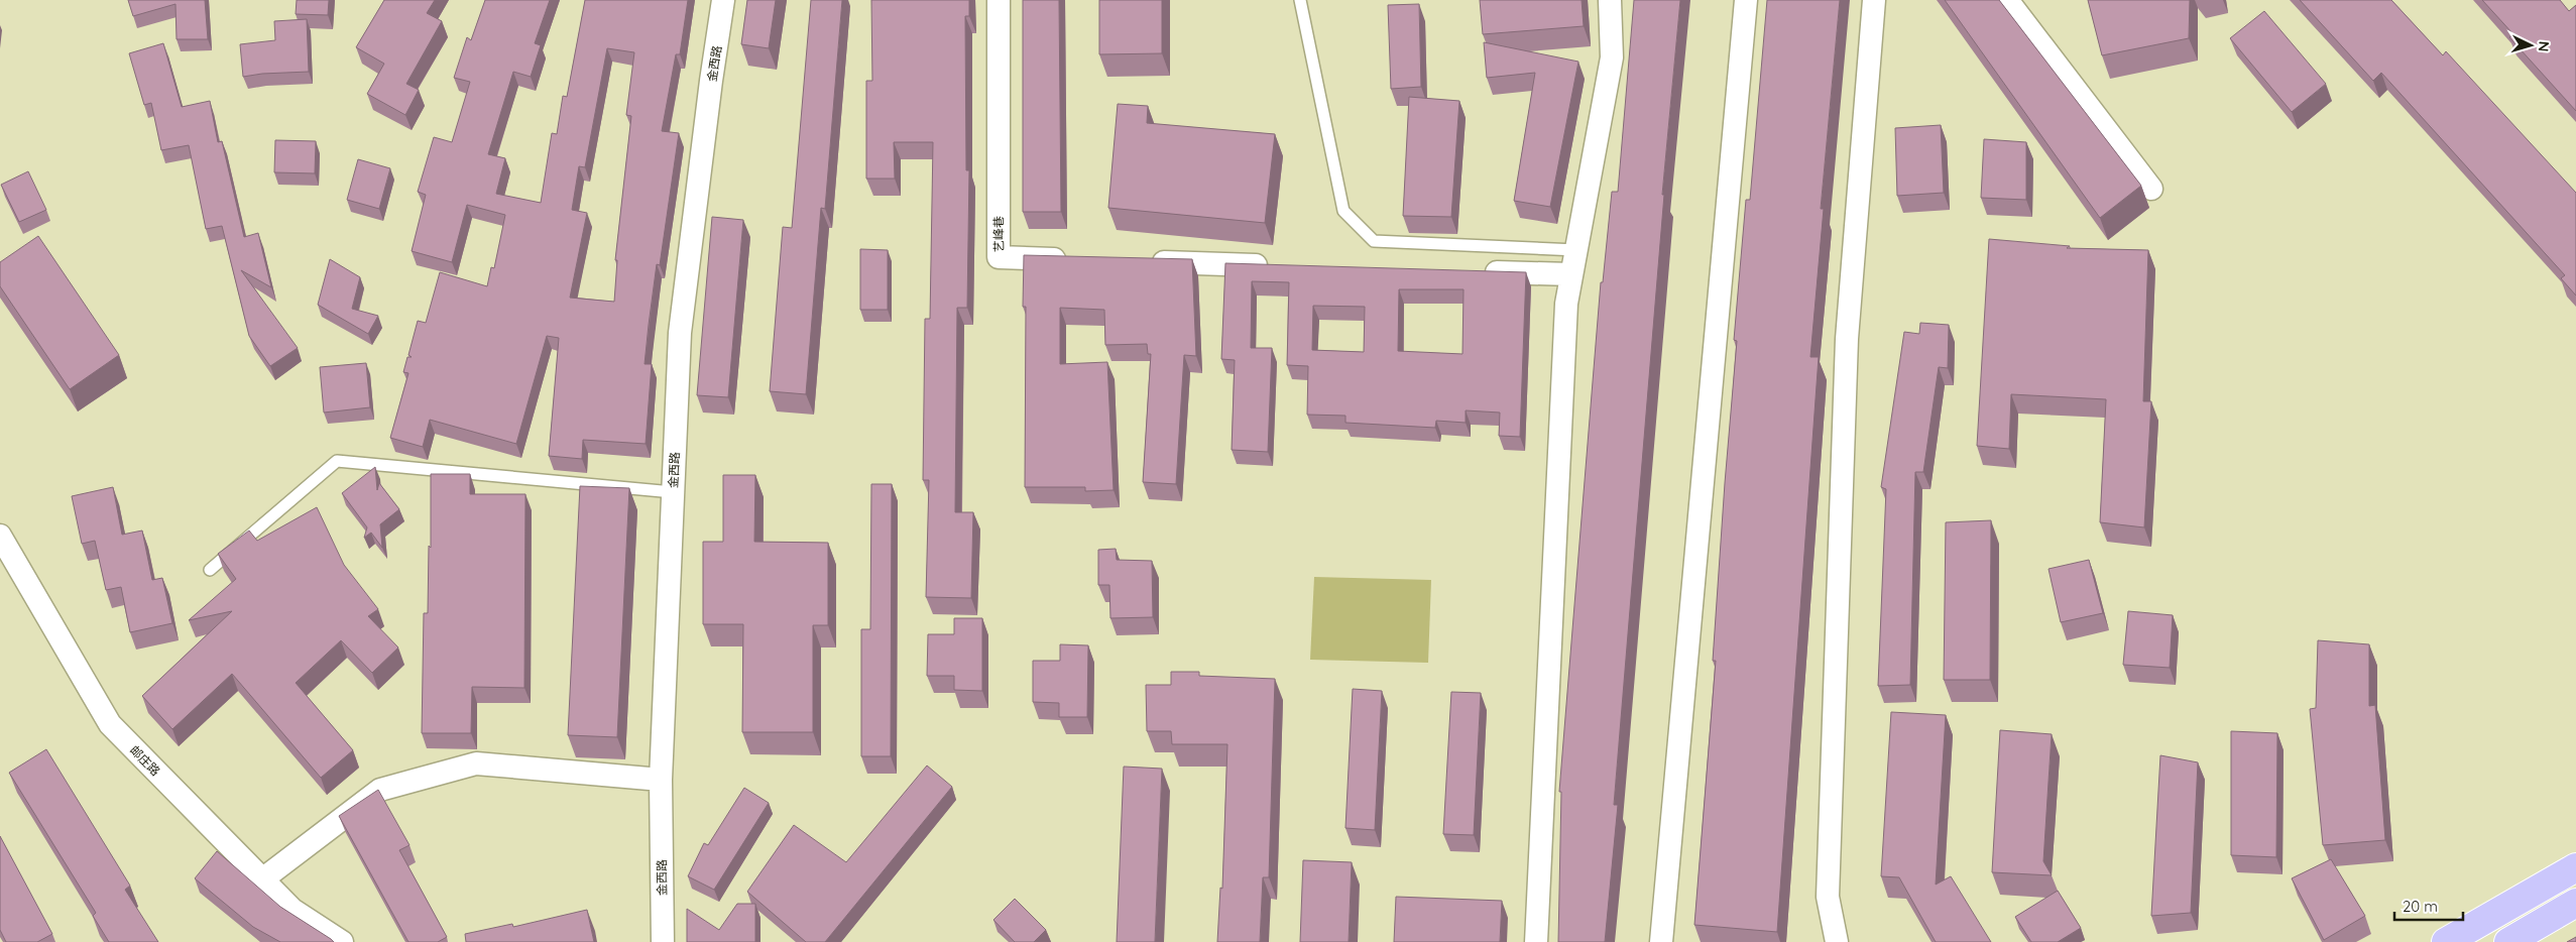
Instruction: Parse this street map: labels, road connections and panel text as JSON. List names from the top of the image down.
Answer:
{
  "streets": {
    "street": ["金西路", "艺峰巷", "邮庄路"]
  },
  "scale_bar": "20 m",
  "north": "right"
}
